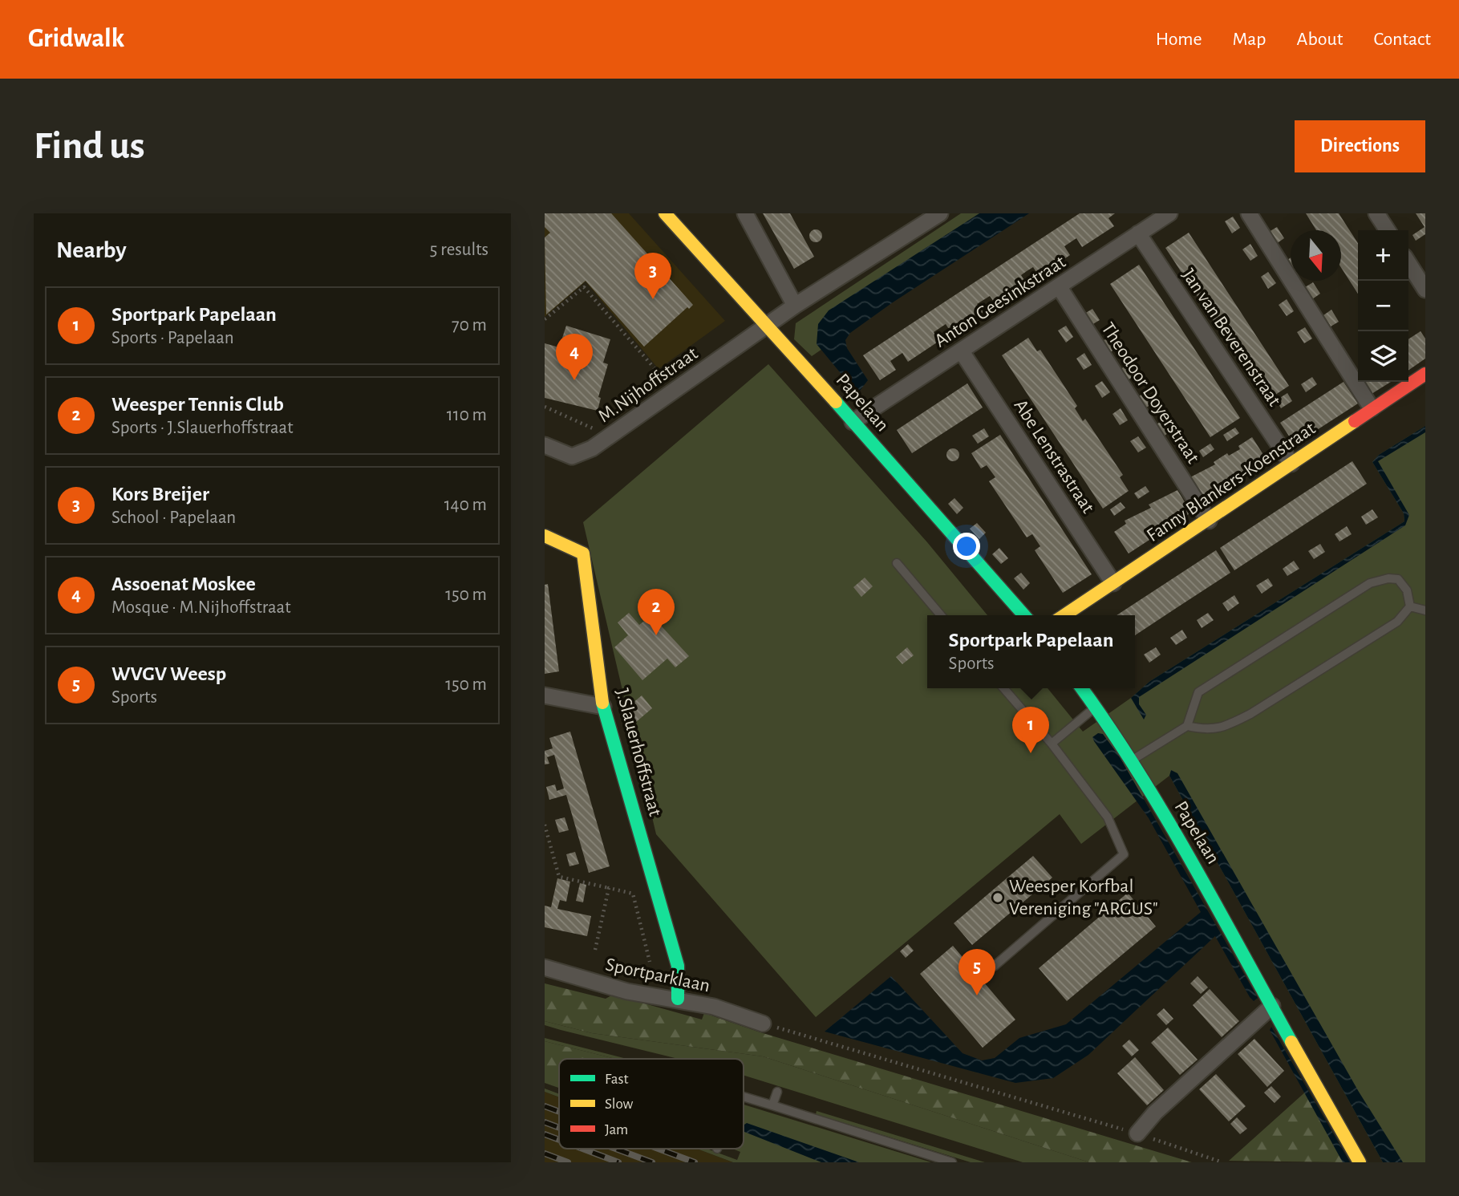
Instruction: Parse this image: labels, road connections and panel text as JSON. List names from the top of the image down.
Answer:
{
  "streets": {
    "street": [
      "Anton Geesinkstraat",
      "Jan van Beverenstraat",
      "M.Nijhoffstraat",
      "Theodoor Doyerstraat",
      "Papelaan",
      "Abe Lenstrastraat",
      "Fanny Blankers-Koenstraat",
      "J.Slauerhoffstraat",
      "Sportparklaan"
    ]
  },
  "crossings": [
    ["Anton Geesinkstraat", "Jan van Beverenstraat"],
    ["Anton Geesinkstraat", "Theodoor Doyerstraat"],
    ["Anton Geesinkstraat", "Papelaan"],
    ["Anton Geesinkstraat", "Abe Lenstrastraat"],
    ["Jan van Beverenstraat", "Fanny Blankers-Koenstraat"],
    ["M.Nijhoffstraat", "Papelaan"],
    ["Theodoor Doyerstraat", "Fanny Blankers-Koenstraat"],
    ["Abe Lenstrastraat", "Fanny Blankers-Koenstraat"],
    ["J.Slauerhoffstraat", "Sportparklaan"]
  ],
  "places": ["Weesper Korfbal Vereniging \"ARGUS\""],
  "legend": ["Fast", "Slow", "Jam"],
  "north": "bottom",
  "page": {
    "header": "Gridwalk",
    "nav": [
      "Home",
      "Map",
      "About",
      "Contact"
    ],
    "buttons": "Directions",
    "title": "Find us",
    "heading": ["Nearby", "5 results"],
    "map_buttons": ["+", "−"],
    "pins": [
      "3",
      "4",
      "2",
      "1",
      "5"
    ],
    "list": [
      {
        "mark": "1",
        "name": "Sportpark Papelaan",
        "note": "Sports · Papelaan",
        "value": "70 m"
      },
      {
        "mark": "2",
        "name": "Weesper Tennis Club",
        "note": "Sports · J.Slauerhoffstraat",
        "value": "110 m"
      },
      {
        "mark": "3",
        "name": "Kors Breijer",
        "note": "School · Papelaan",
        "value": "140 m"
      },
      {
        "mark": "4",
        "name": "Assoenat Moskee",
        "note": "Mosque · M.Nijhoffstraat",
        "value": "150 m"
      },
      {
        "mark": "5",
        "name": "WVGV Weesp",
        "note": "Sports",
        "value": "150 m"
      }
    ],
    "popup": ["Sportpark Papelaan", "Sports"]
  }
}
